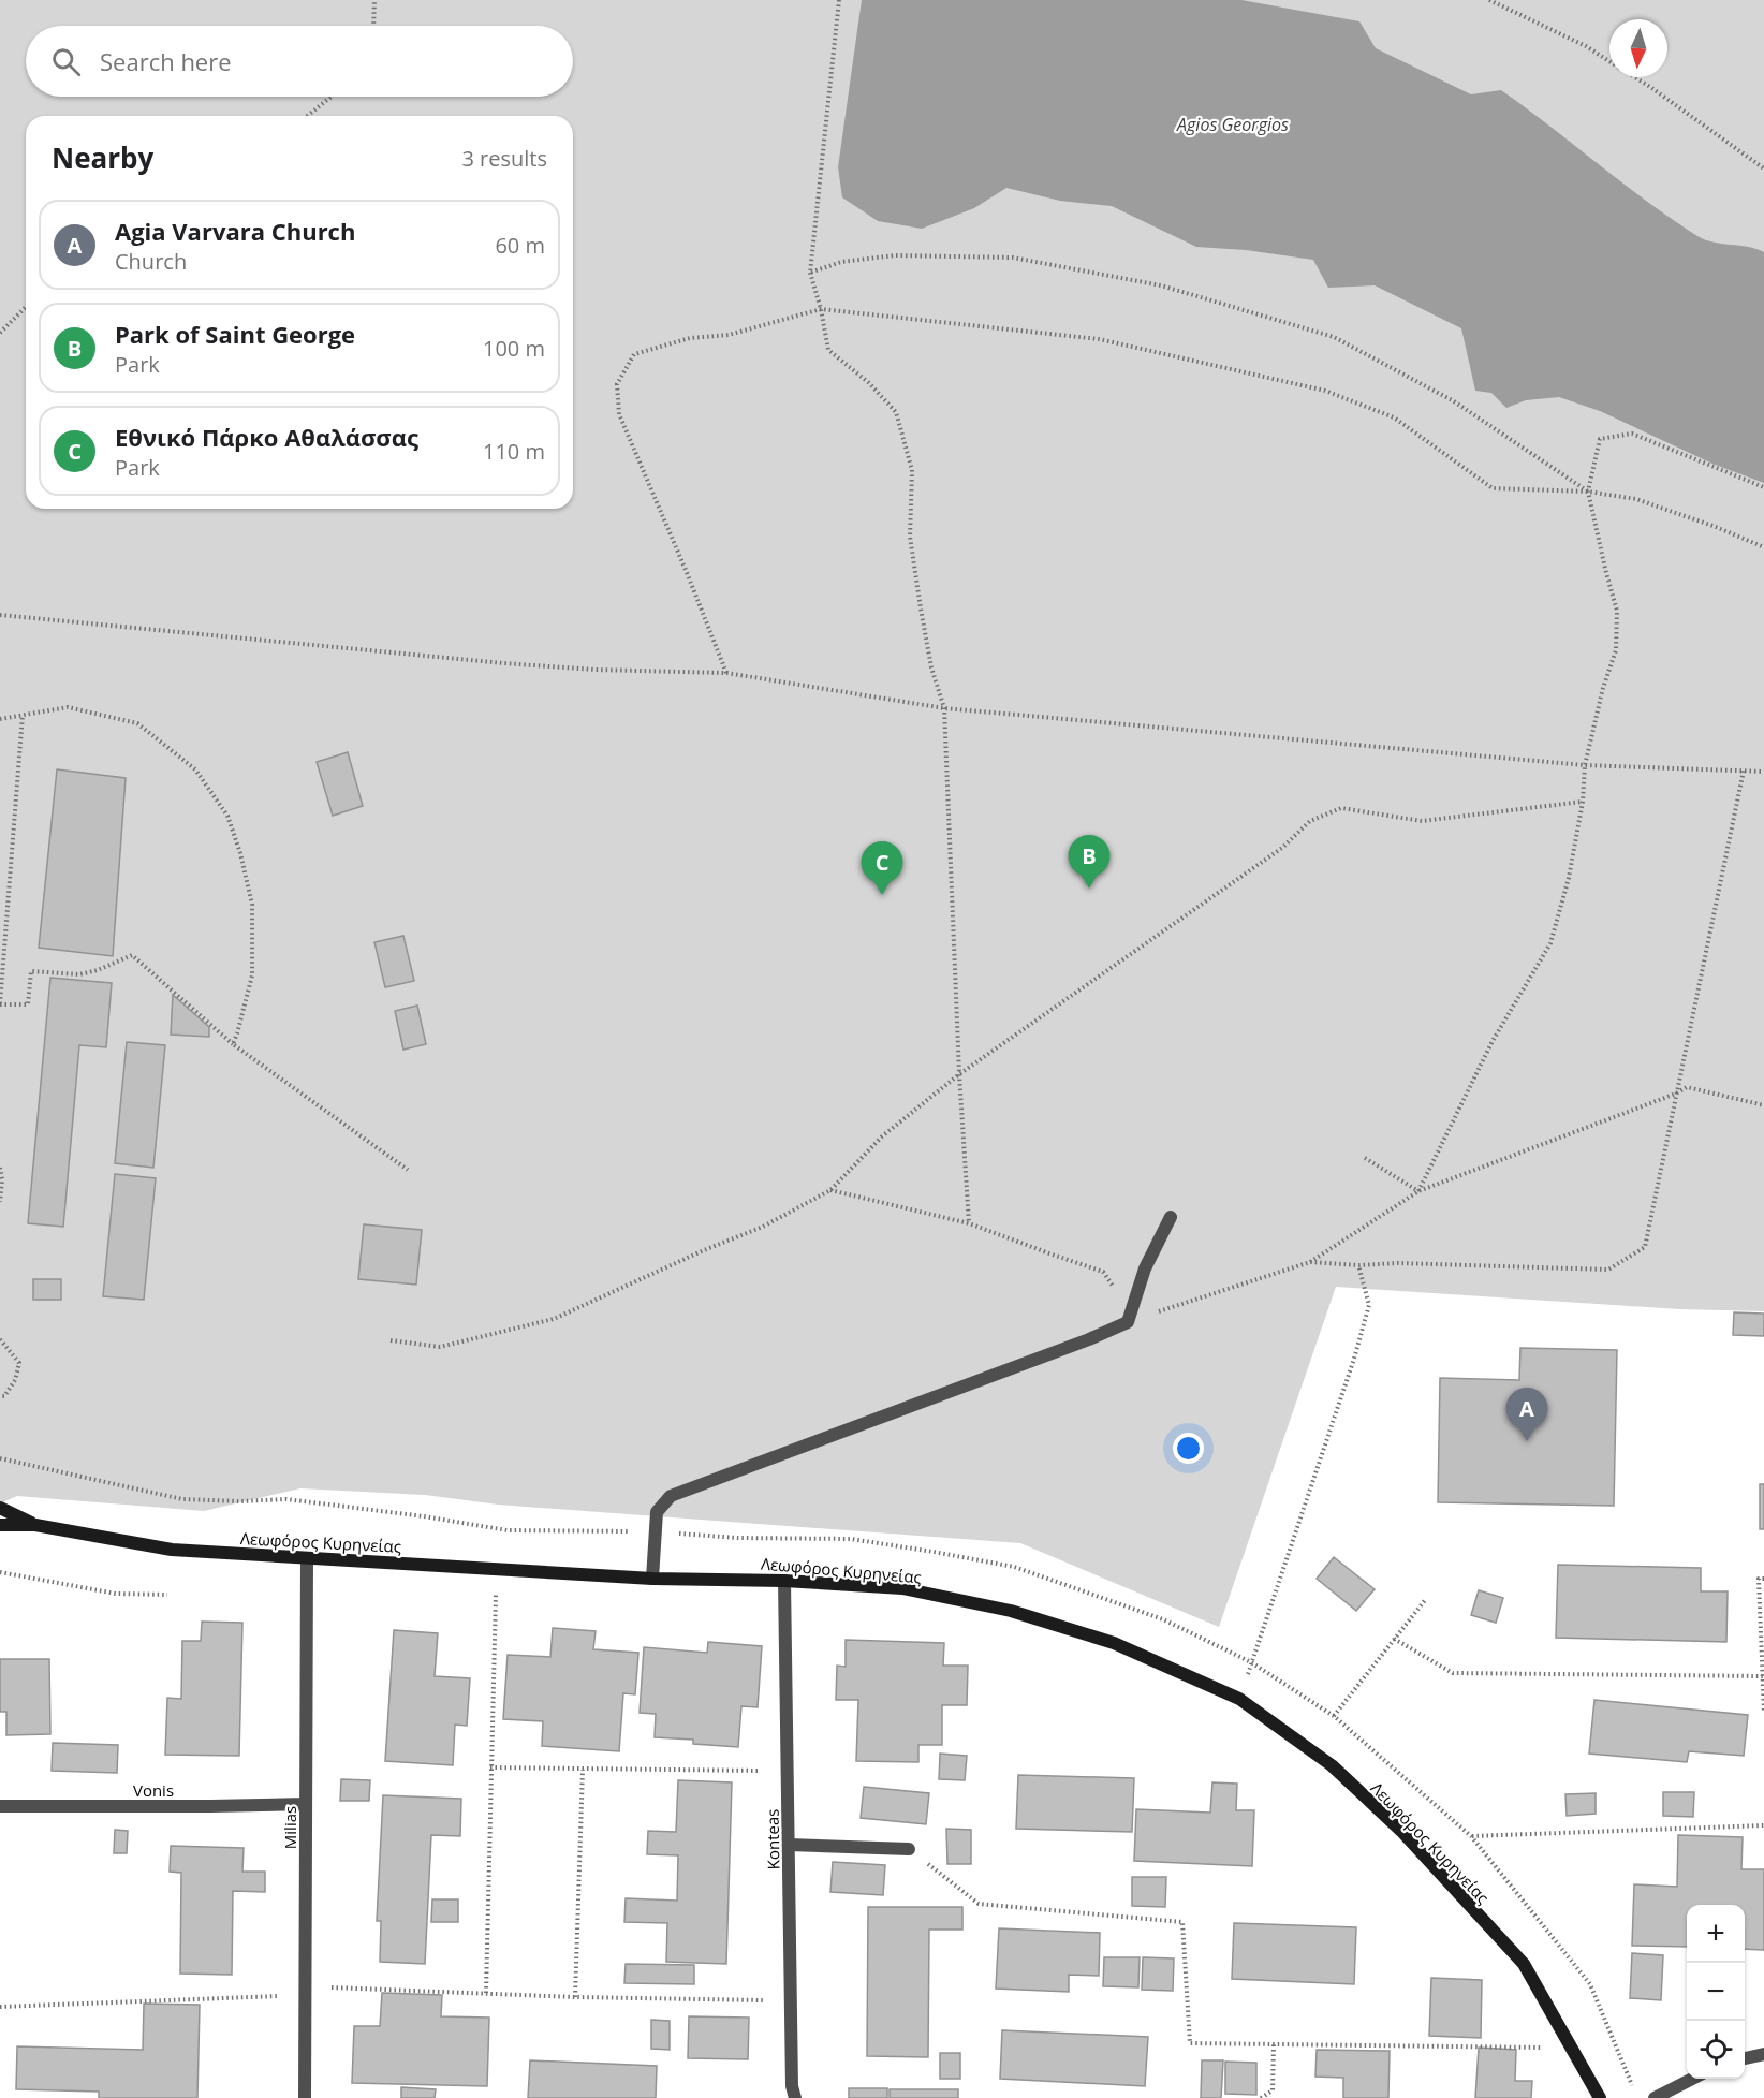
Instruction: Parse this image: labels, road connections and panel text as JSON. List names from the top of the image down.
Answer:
{
  "streets": {
    "main road": ["Λεωφόρος Κυρηνείας"],
    "street": ["Vonis", "Milias", "Konteas"]
  },
  "crossings": [
    ["Λεωφόρος Κυρηνείας", "Milias"],
    ["Λεωφόρος Κυρηνείας", "Konteas"],
    ["Vonis", "Milias"]
  ],
  "water": ["Agios Georgios"],
  "north": "bottom",
  "page": {
    "search": "Search here",
    "heading": ["Nearby", "3 results"],
    "list": [
      {
        "mark": "A",
        "name": "Agia Varvara Church",
        "note": "Church",
        "value": "60 m"
      },
      {
        "mark": "B",
        "name": "Park of Saint George",
        "note": "Park",
        "value": "100 m"
      },
      {
        "mark": "C",
        "name": "Εθνικό Πάρκο Αθαλάσσας",
        "note": "Park",
        "value": "110 m"
      }
    ],
    "pins": ["B", "C", "A"],
    "map_buttons": ["+", "−"]
  }
}
